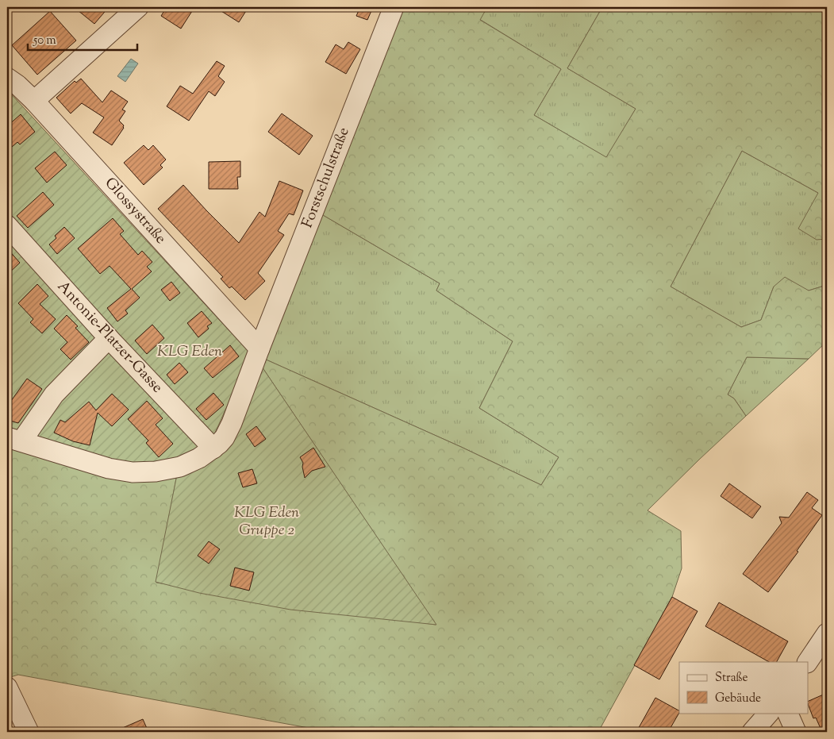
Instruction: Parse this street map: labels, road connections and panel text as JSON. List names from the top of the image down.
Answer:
{
  "streets": {
    "street": ["Forstschulstraße", "Glossystraße", "Antonie-Platzer-Gasse"]
  },
  "crossings": [
    ["Forstschulstraße", "Glossystraße"],
    ["Forstschulstraße", "Antonie-Platzer-Gasse"]
  ],
  "parks": ["KLG Eden", "KLG Eden Gruppe 2"],
  "legend": ["Straße", "Gebäude"],
  "scale_bar": "50 m"
}
